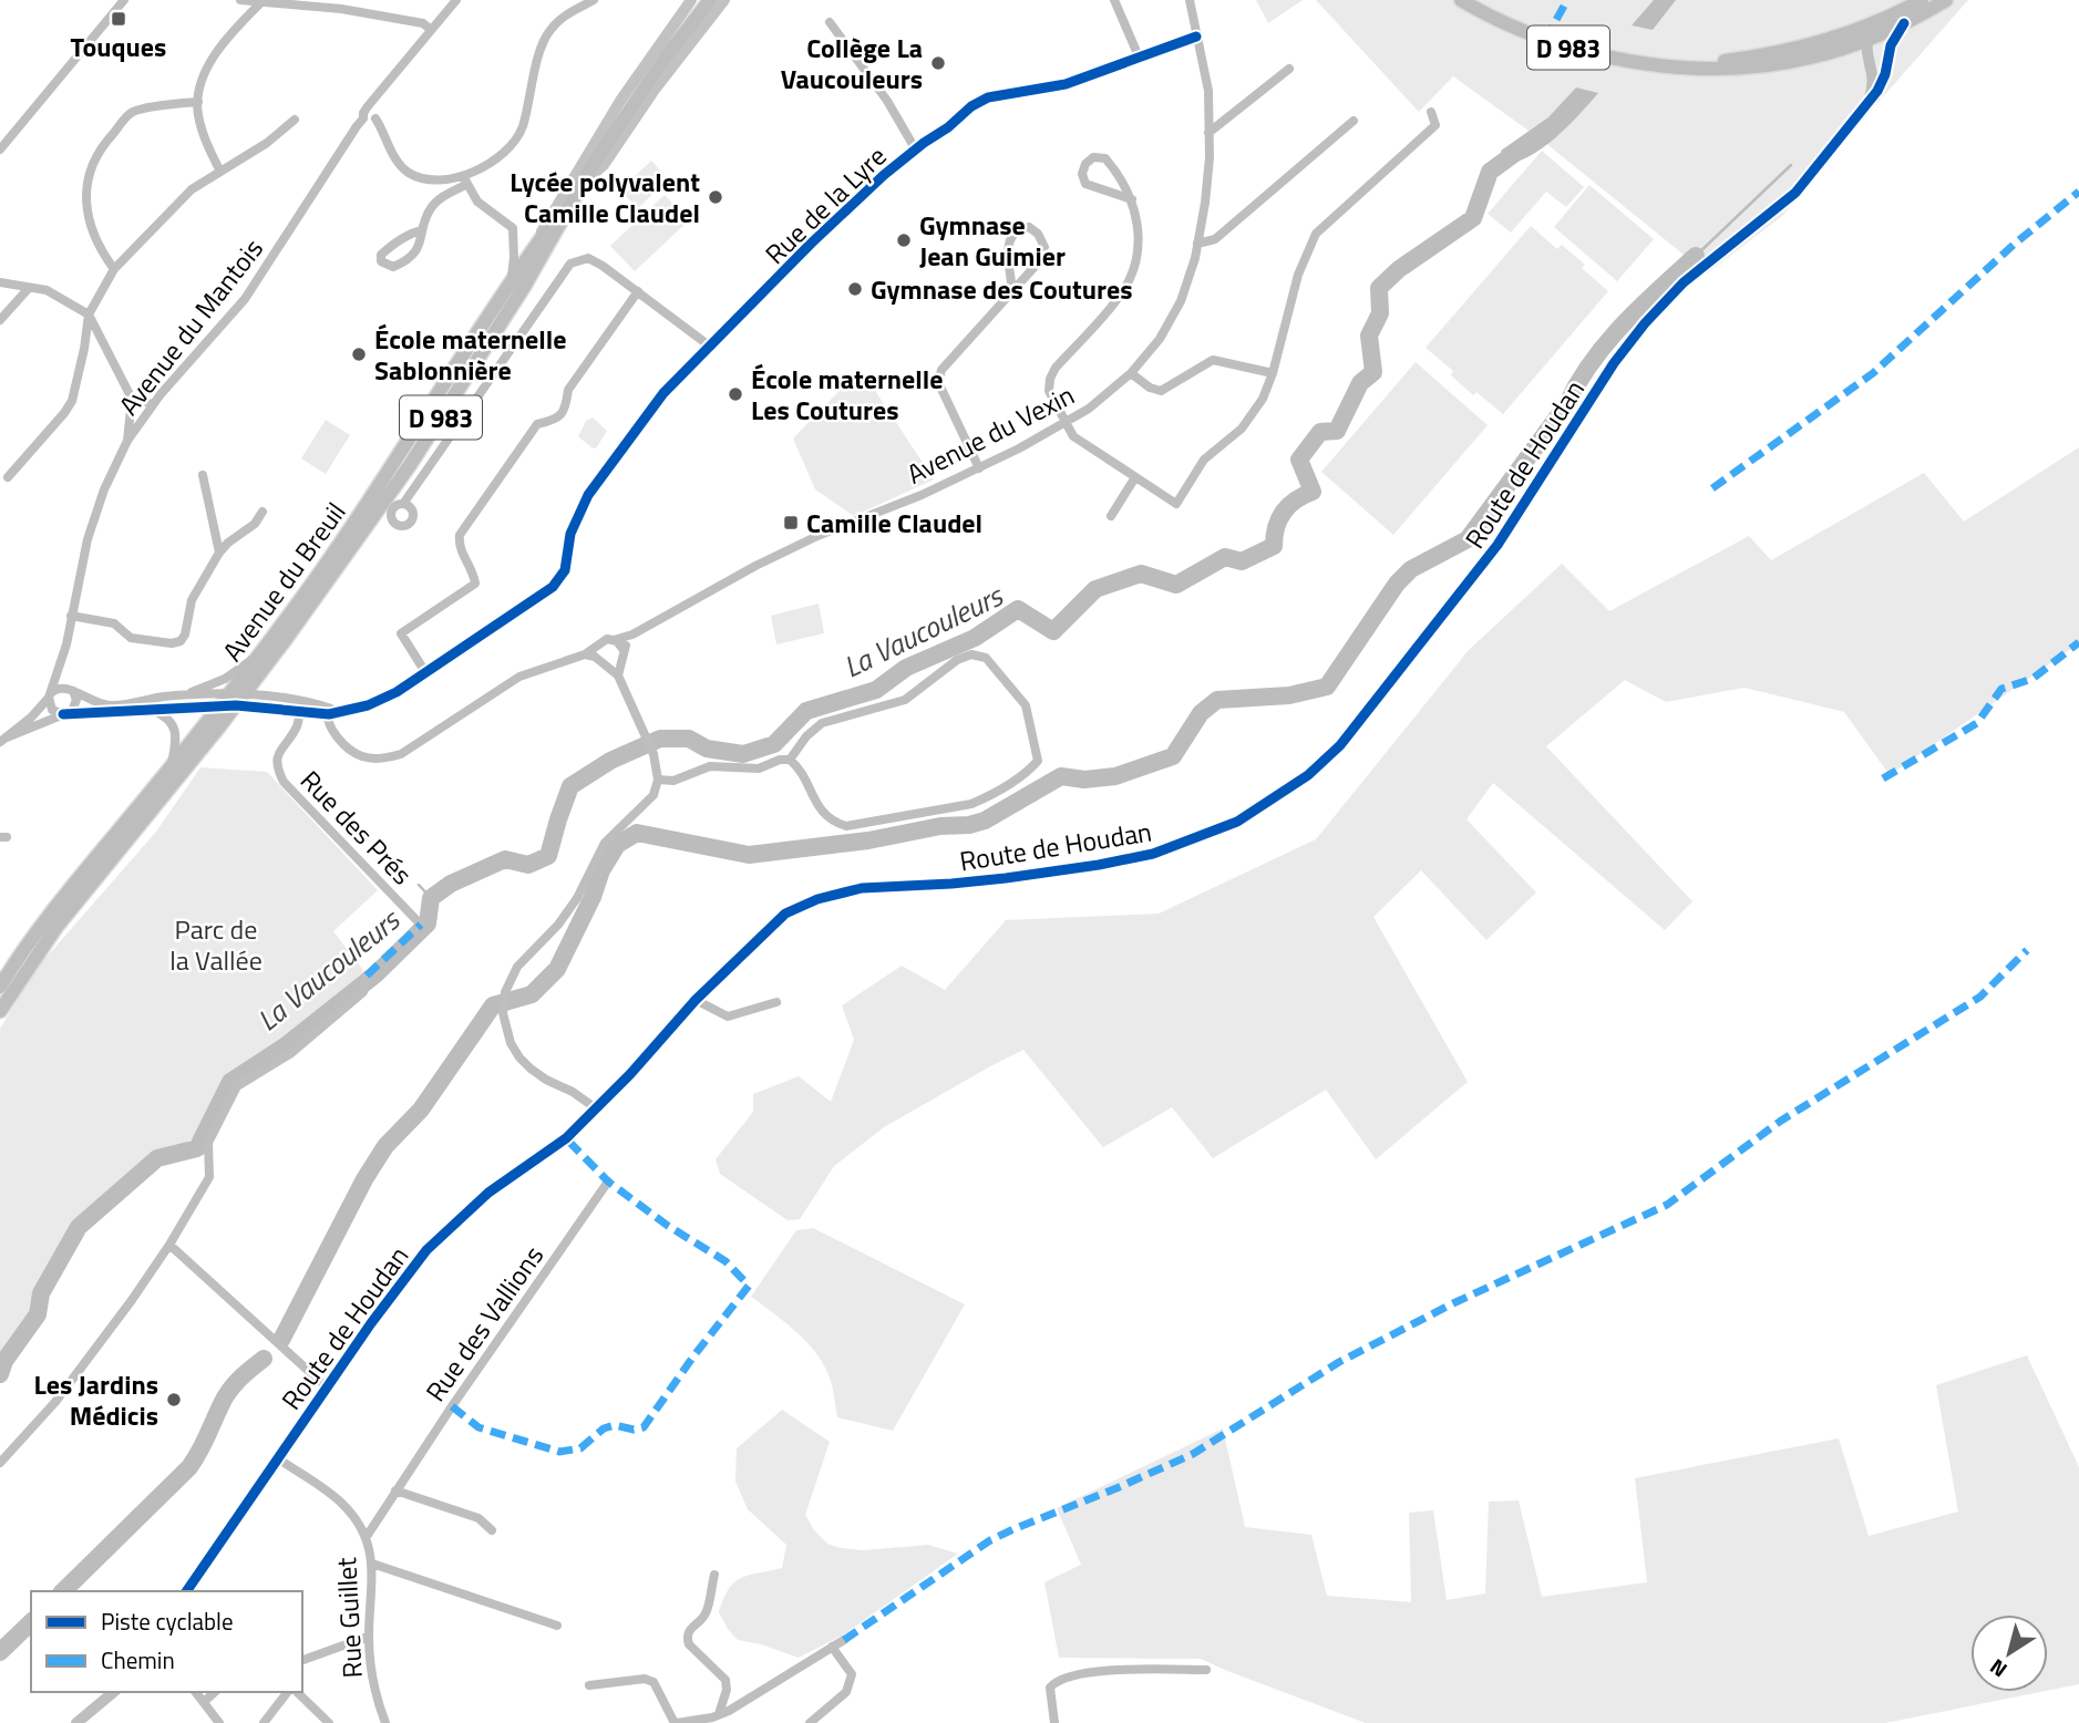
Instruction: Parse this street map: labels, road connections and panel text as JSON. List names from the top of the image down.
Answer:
{
  "streets": {
    "main road": ["D 983", "Avenue du Breuil"],
    "street": [
      "Rue de la Lyre",
      "Avenue du Mantois",
      "Avenue du Vexin",
      "Route de Houdan",
      "Rue des Prés",
      "Rue des Vallions",
      "Rue Guillet"
    ]
  },
  "crossings": [
    ["D 983", "Route de Houdan"],
    ["D 983", "Avenue du Breuil"],
    ["Rue de la Lyre", "Avenue du Vexin"],
    ["Route de Houdan", "Rue Guillet"],
    ["Rue des Vallions", "Rue Guillet"]
  ],
  "water": ["La Vaucouleurs"],
  "parks": ["Parc de la Vallée"],
  "places": {
    "transit": ["Touques", "Camille Claudel"],
    "other": [
      "Collège La Vaucouleurs",
      "Lycée polyvalent Camille Claudel",
      "Gymnase Jean Guimier",
      "Gymnase des Coutures",
      "École maternelle Sablonnière",
      "École maternelle Les Coutures",
      "Les Jardins Médicis"
    ]
  },
  "legend": ["Piste cyclable", "Chemin"],
  "north": "bottom left"
}
